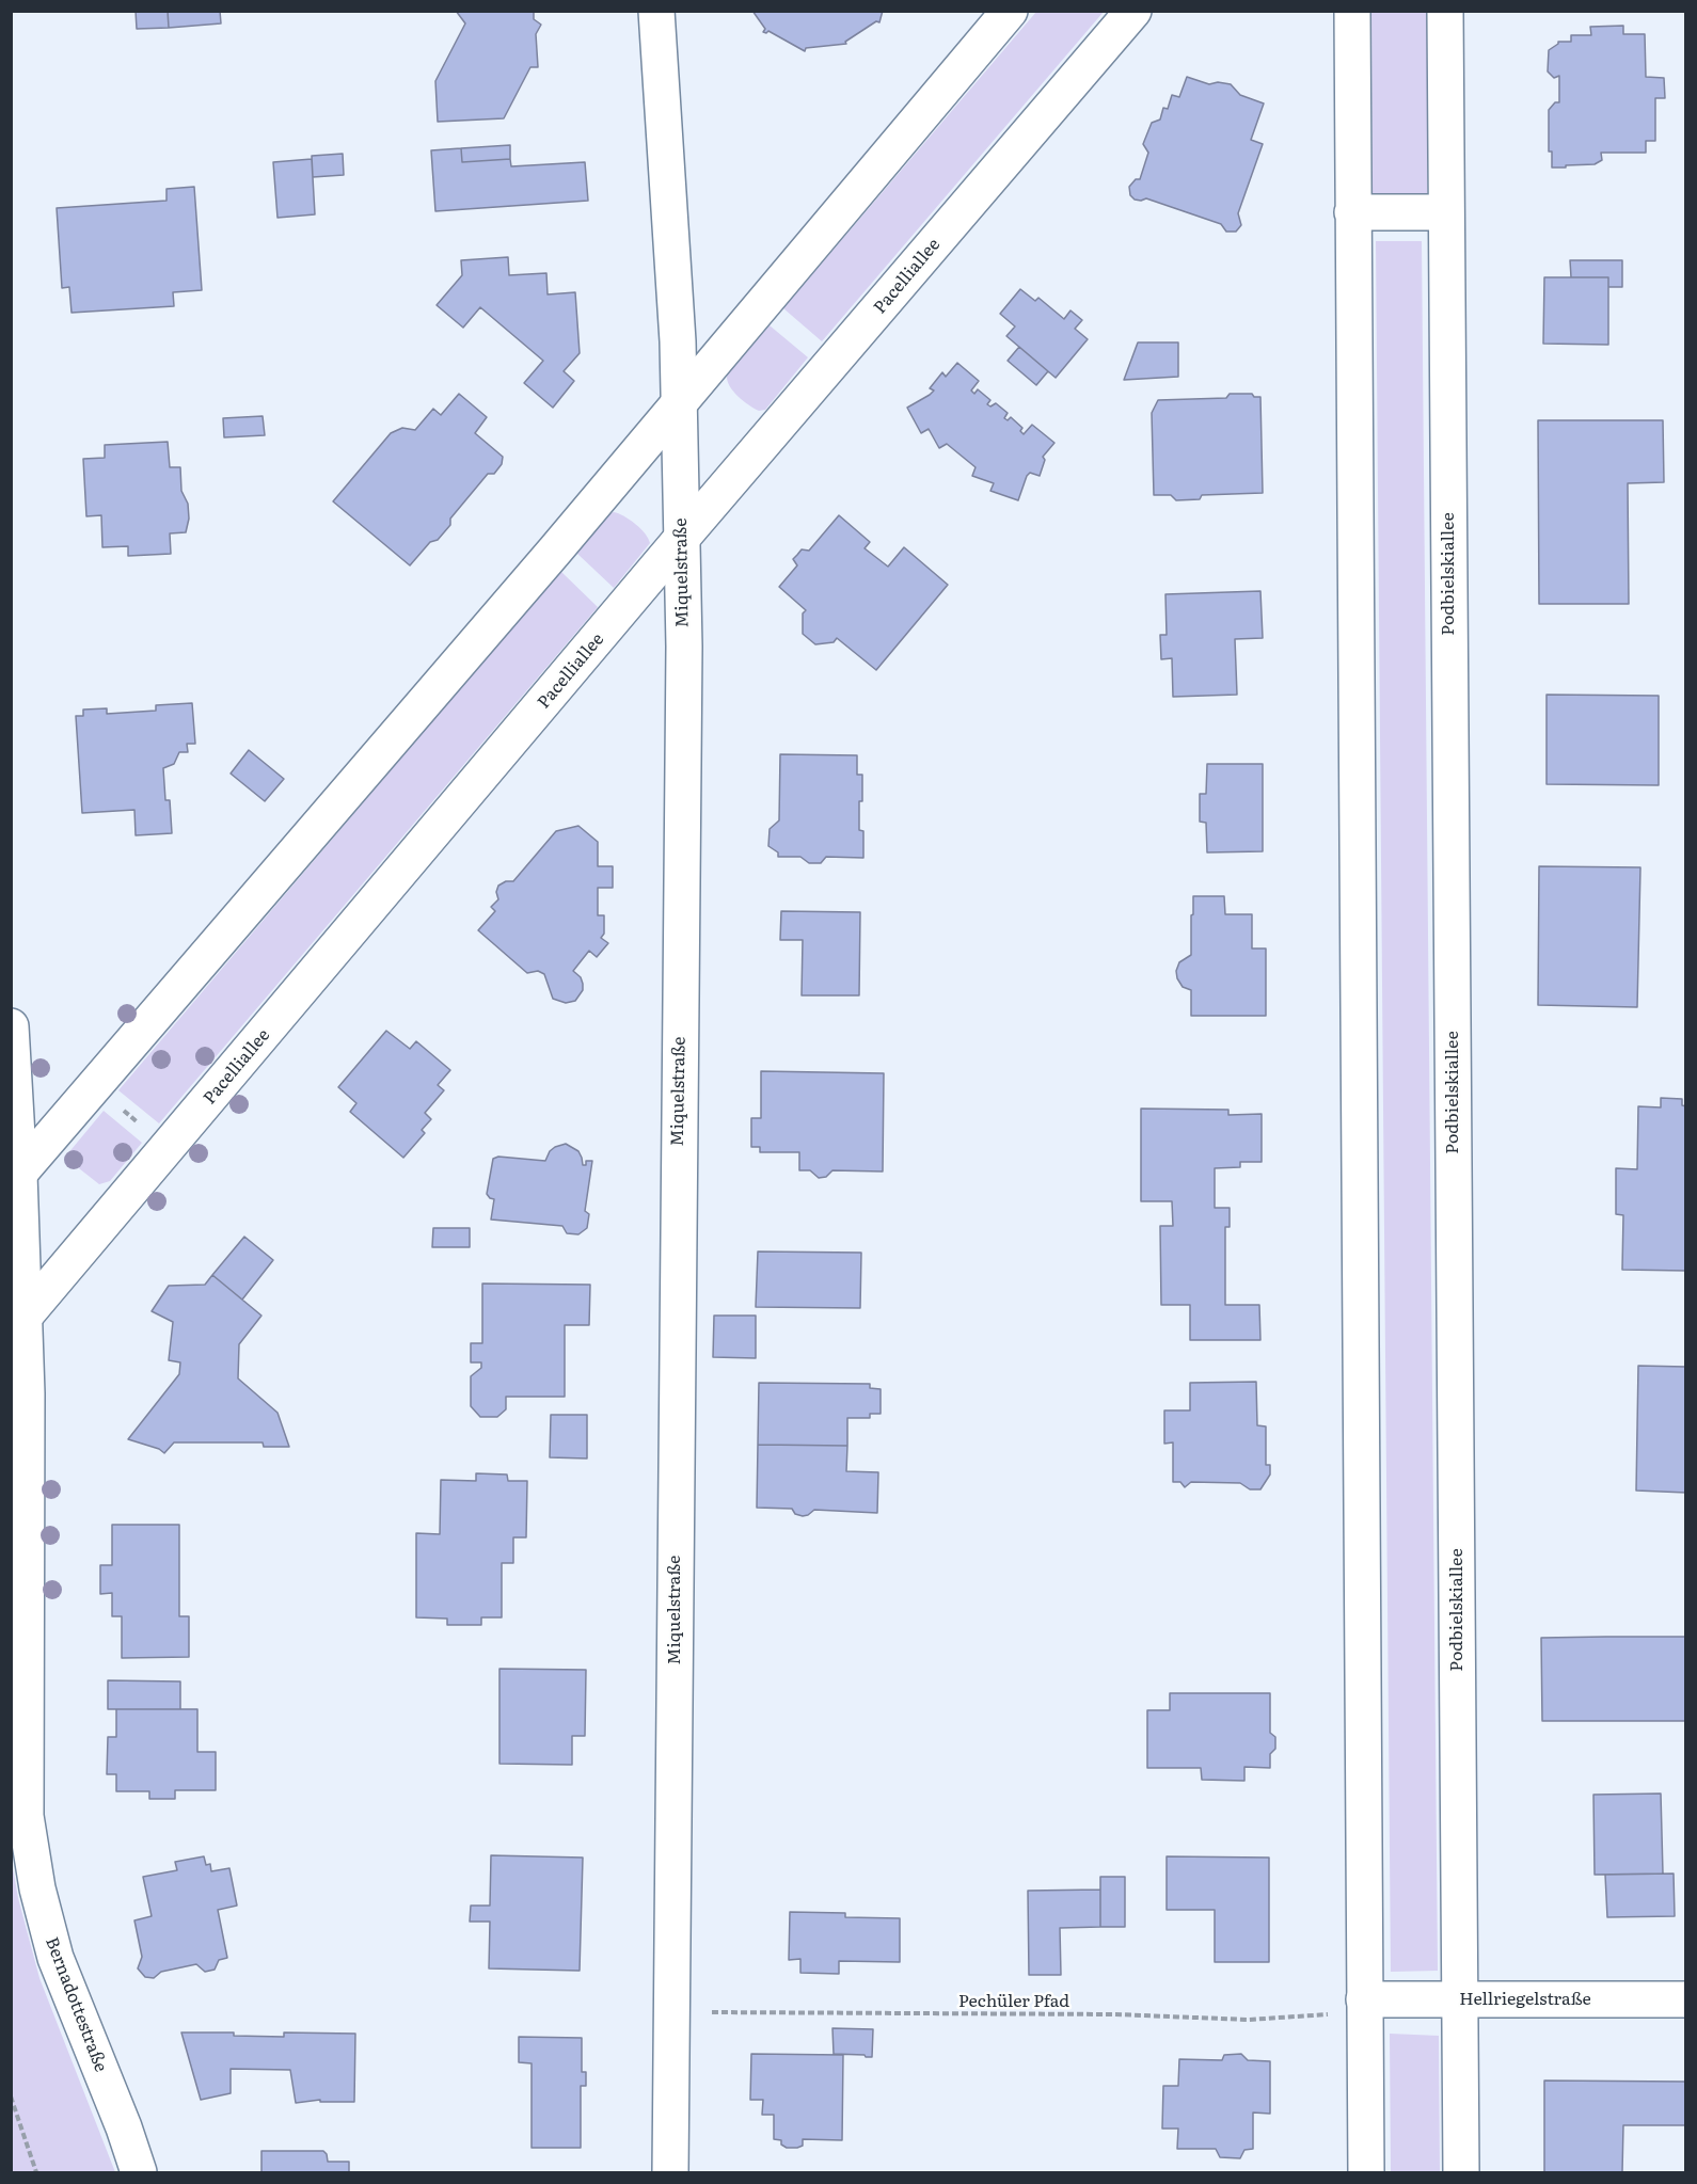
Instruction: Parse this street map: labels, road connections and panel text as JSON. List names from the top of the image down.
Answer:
{
  "streets": {
    "street": [
      "Pacelliallee",
      "Miquelstraße",
      "Podbielskiallee",
      "Hellriegelstraße",
      "Bernadottestraße"
    ],
    "path": ["Pechüler Pfad"]
  },
  "crossings": [
    ["Pacelliallee", "Miquelstraße"],
    ["Pacelliallee", "Bernadottestraße"],
    ["Podbielskiallee", "Hellriegelstraße"]
  ]
}
